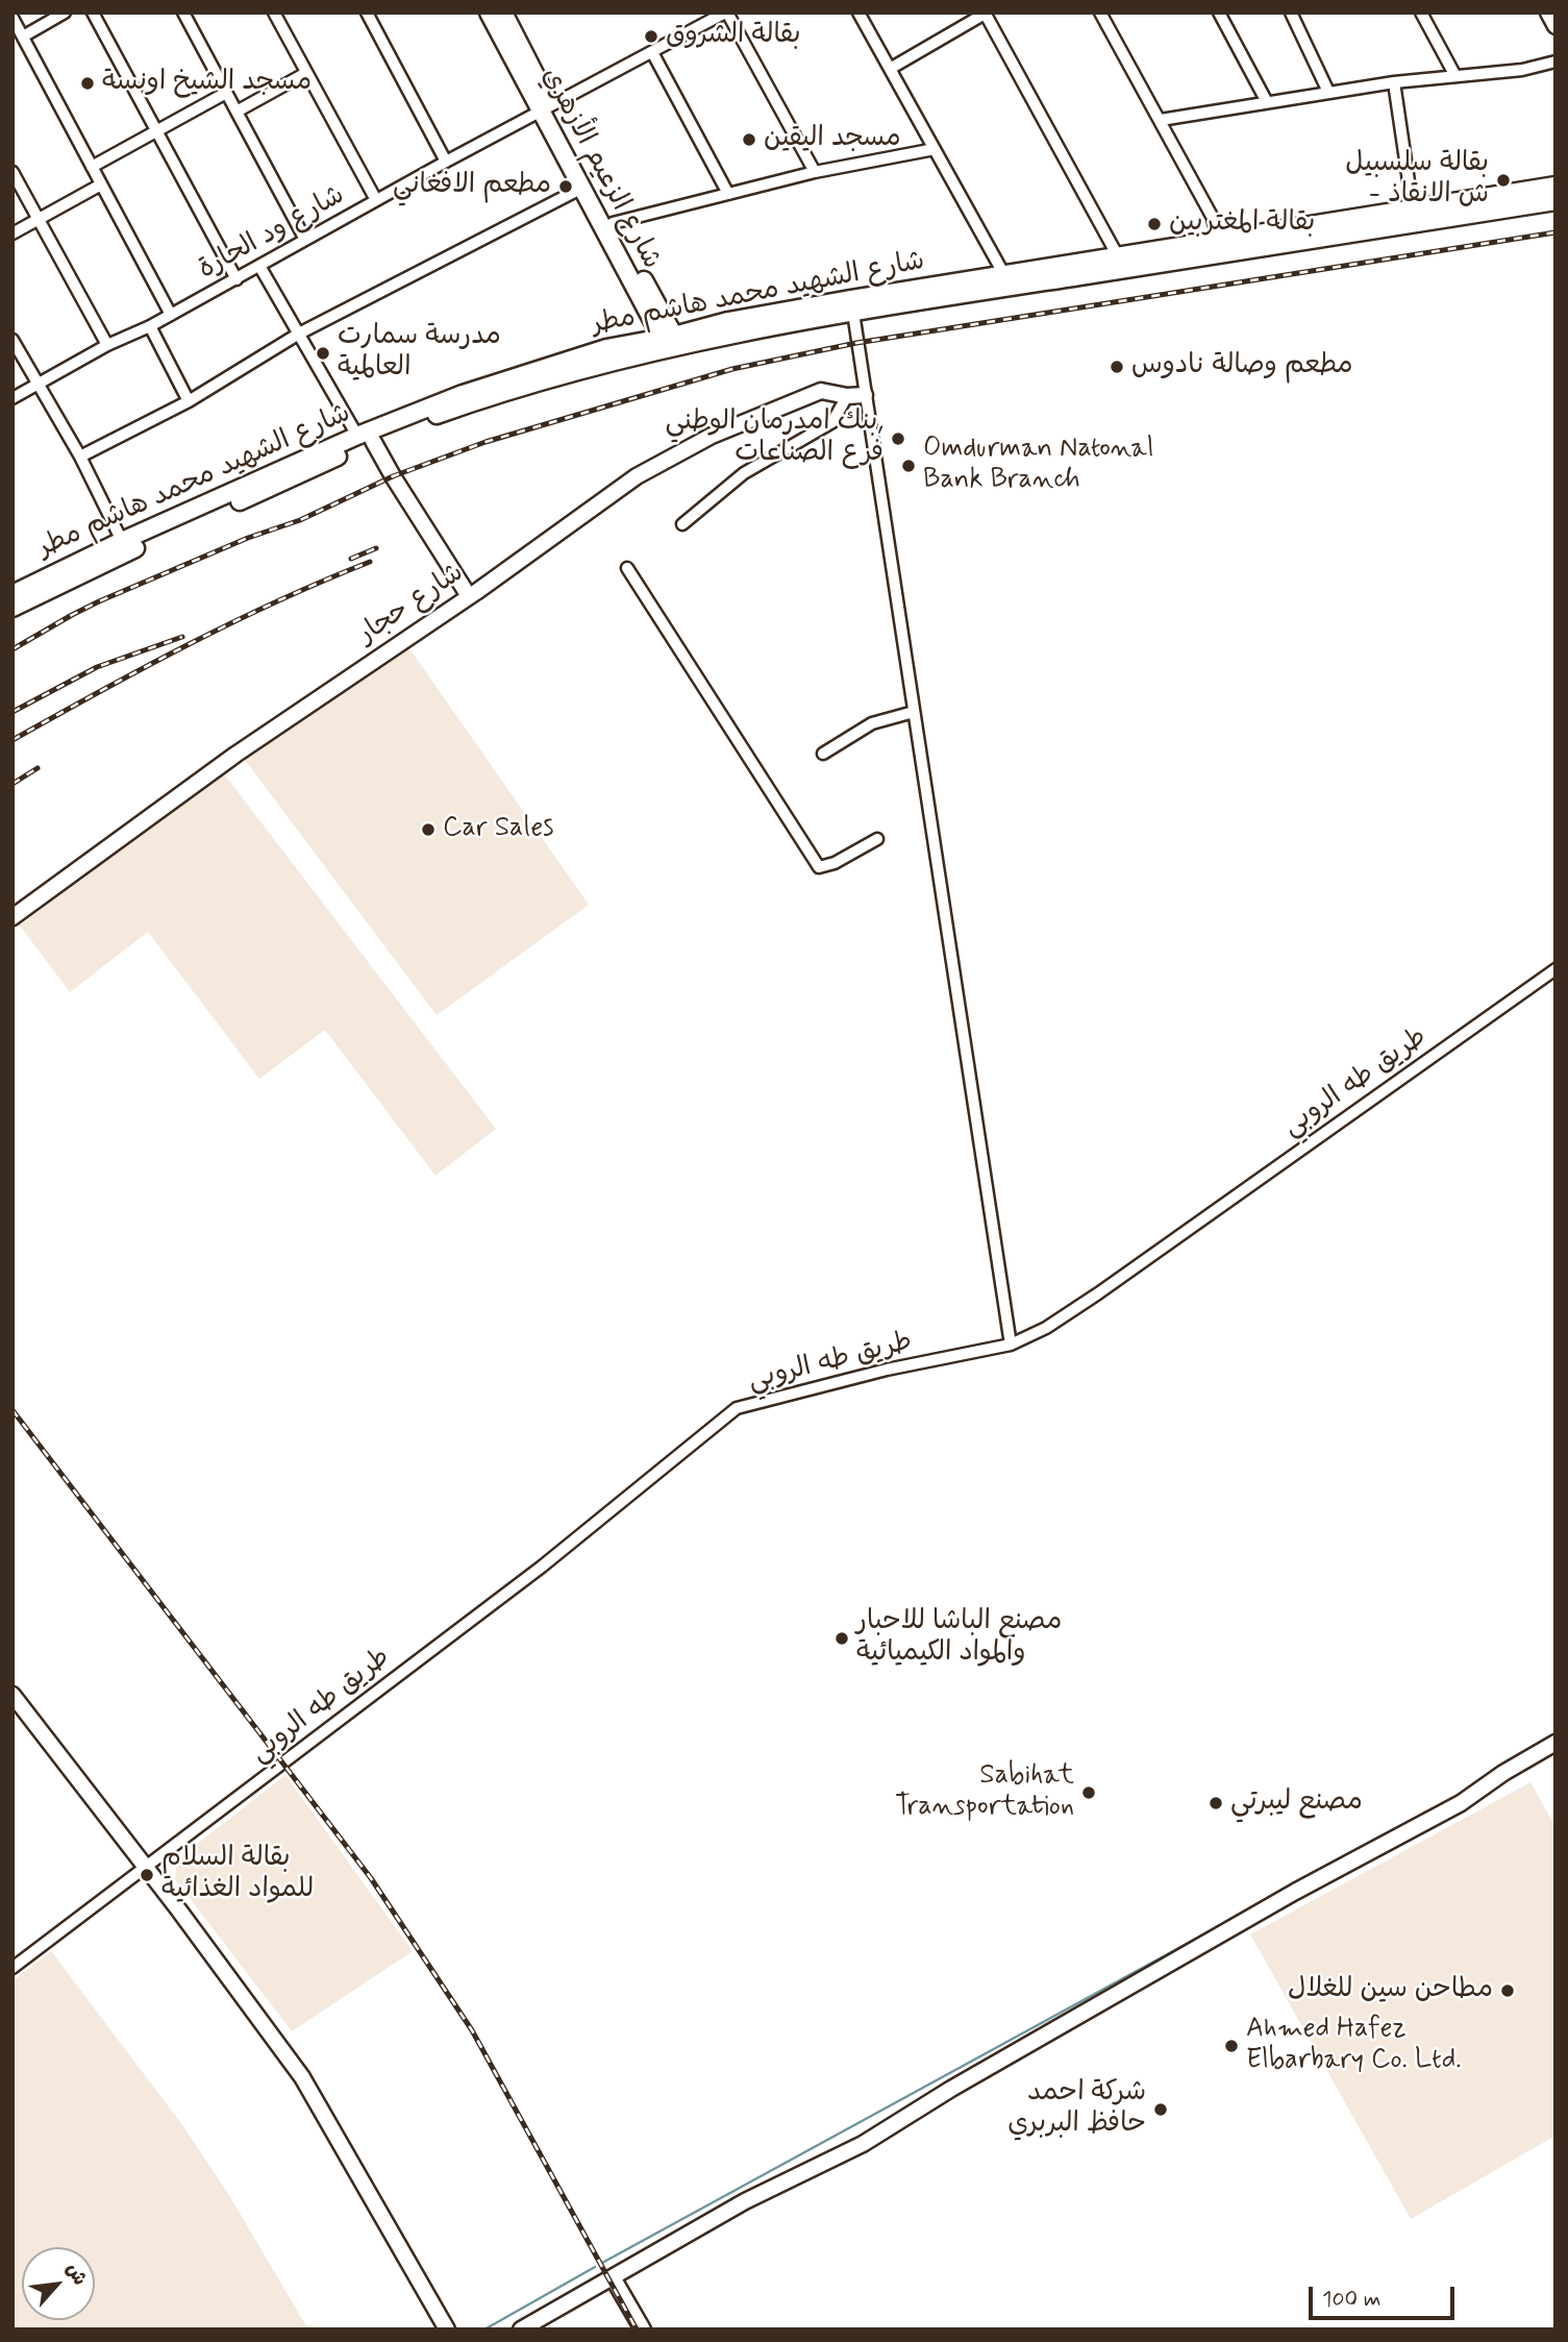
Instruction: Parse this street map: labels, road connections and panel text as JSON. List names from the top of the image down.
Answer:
{
  "streets": {
    "main road": ["شارع الزعيم الأزهري", "شارع الشهيد محمد هاشم مطر"],
    "street": ["شارع ود الحارة", "شارع حجار", "طريق طه الروبي"]
  },
  "crossings": [
    ["شارع الزعيم الأزهري", "شارع ود الحارة"],
    ["شارع الزعيم الأزهري", "شارع الشهيد محمد هاشم مطر"]
  ],
  "places": [
    "بقالة الشروق",
    "مسجد الشيخ اونسة",
    "مسجد اليقين",
    "بقالة سلسبيل - ش الانقاذ",
    "مطعم الافغاني",
    "بقالة المغتربين",
    "مدرسة سمارت العالمية",
    "مطعم وصالة نادوس",
    "بنك امدرمان الوطني, فرع الصناعات",
    "Omdurman Natonal Bank Branch",
    "Car Sales",
    "مصنع الباشا للاحبار والمواد الكيميائية",
    "Sabihat Transportation",
    "مصنع ليبرتي",
    "بقالة السلام للمواد الغذائية",
    "مطاحن سين للغلال",
    "Ahmed Hafez Elbarbary Co. Ltd.",
    "شركة احمد حافظ البربري"
  ],
  "scale_bar": "100 m",
  "north": "top right"
}
